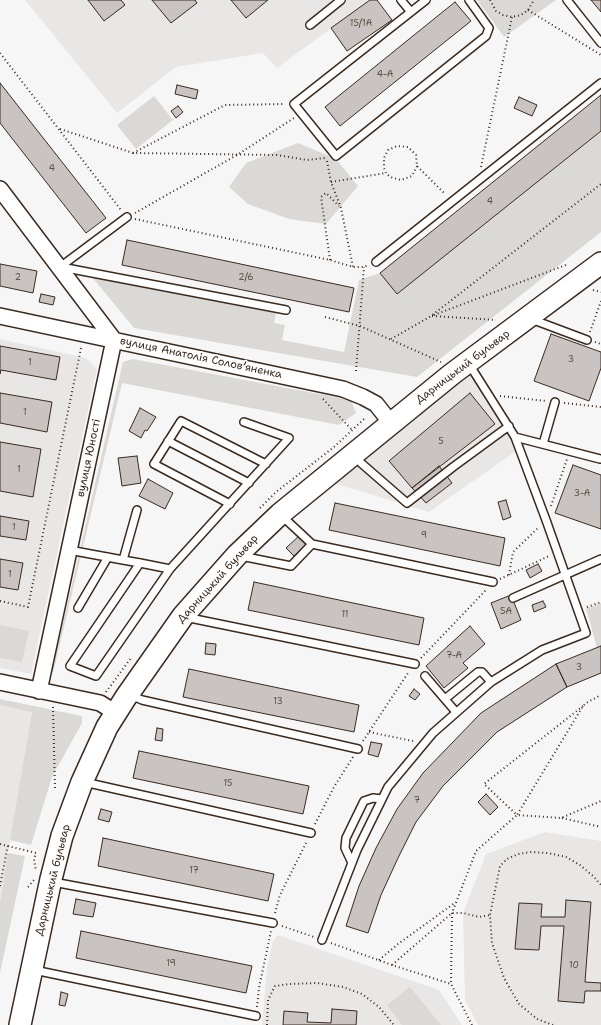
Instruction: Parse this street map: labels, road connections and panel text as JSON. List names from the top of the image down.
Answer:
{
  "streets": {
    "street": ["вулиця Анатолія Соловʼяненка", "Дарницький бульвар", "вулиця Юності"]
  },
  "crossings": [
    ["вулиця Анатолія Соловʼяненка", "Дарницький бульвар"],
    ["вулиця Анатолія Соловʼяненка", "вулиця Юності"]
  ],
  "house_numbers": [
    "15/1А",
    "4-А",
    "4",
    "4",
    "2",
    "2/6",
    "3",
    "1",
    "1",
    "5",
    "1",
    "3-А",
    "1",
    "9",
    "1",
    "5А",
    "11",
    "7-А",
    "3",
    "13",
    "15",
    "7",
    "17",
    "19",
    "10"
  ]
}
